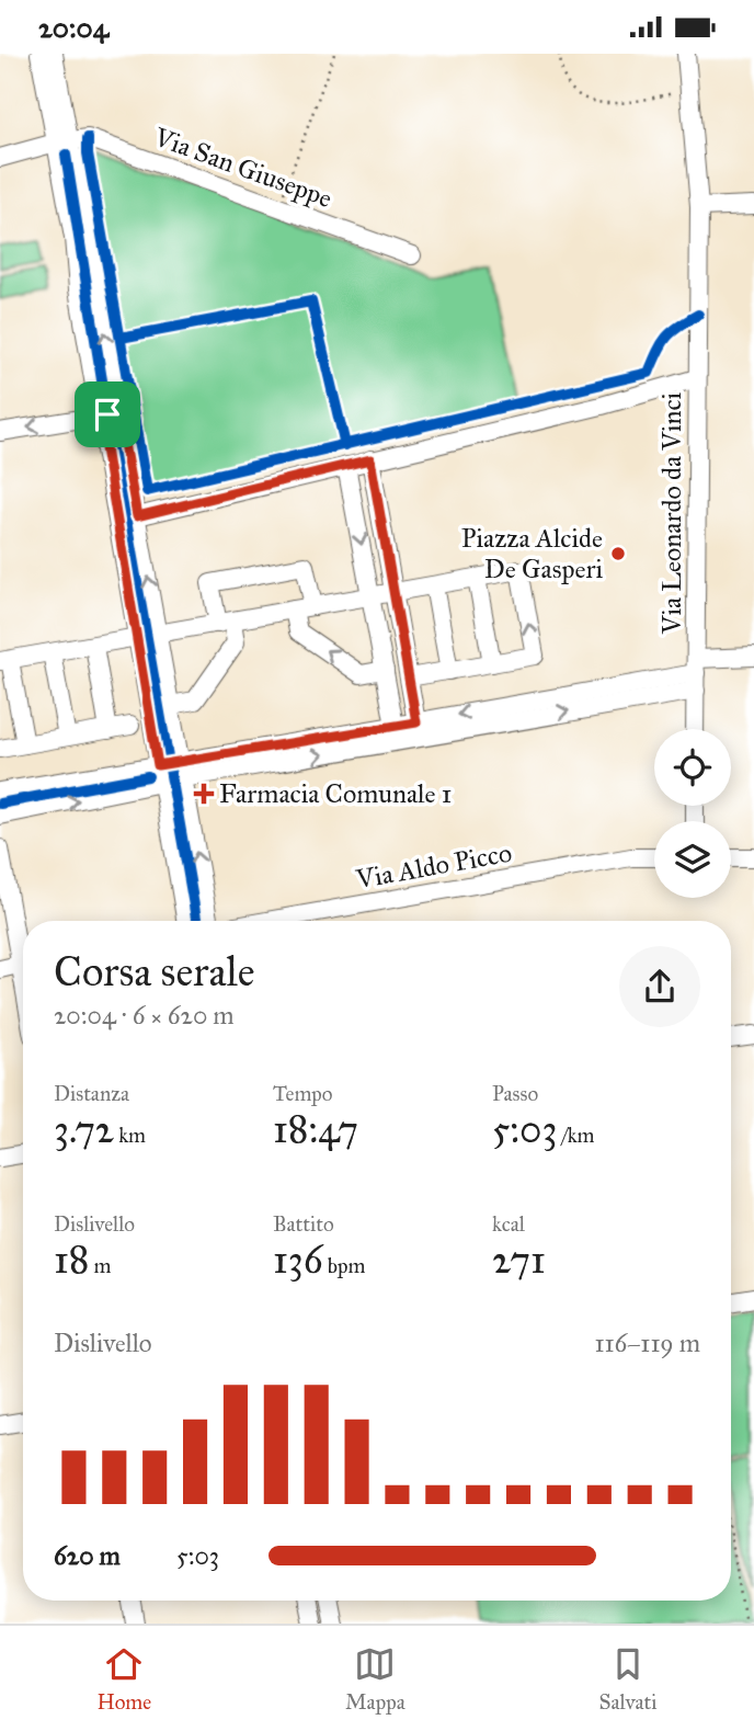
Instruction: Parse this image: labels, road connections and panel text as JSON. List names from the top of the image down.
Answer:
{
  "streets": {
    "street": ["Via San Giuseppe", "Via Leonardo da Vinci", "Via Aldo Picco"]
  },
  "places": {
    "other": ["Piazza Alcide De Gasperi"],
    "health": ["Farmacia Comunale 1"]
  },
  "page": {
    "status": "20:04",
    "heading": ["Corsa serale", "20:04 · 6 × 620 m"],
    "stats": [
      ["Distanza", "3.72 km"],
      ["Tempo", "18:47"],
      ["Passo", "5:03 /km"],
      ["Dislivello", "18 m"],
      ["Battito", "136 bpm"],
      ["kcal", "271"]
    ],
    "chart": ["Dislivello", "116–119 m"],
    "list": [
      {
        "name": "620 m",
        "note": "5:03"
      }
    ],
    "tabs": ["Home", "Mappa", "Salvati"]
  }
}
